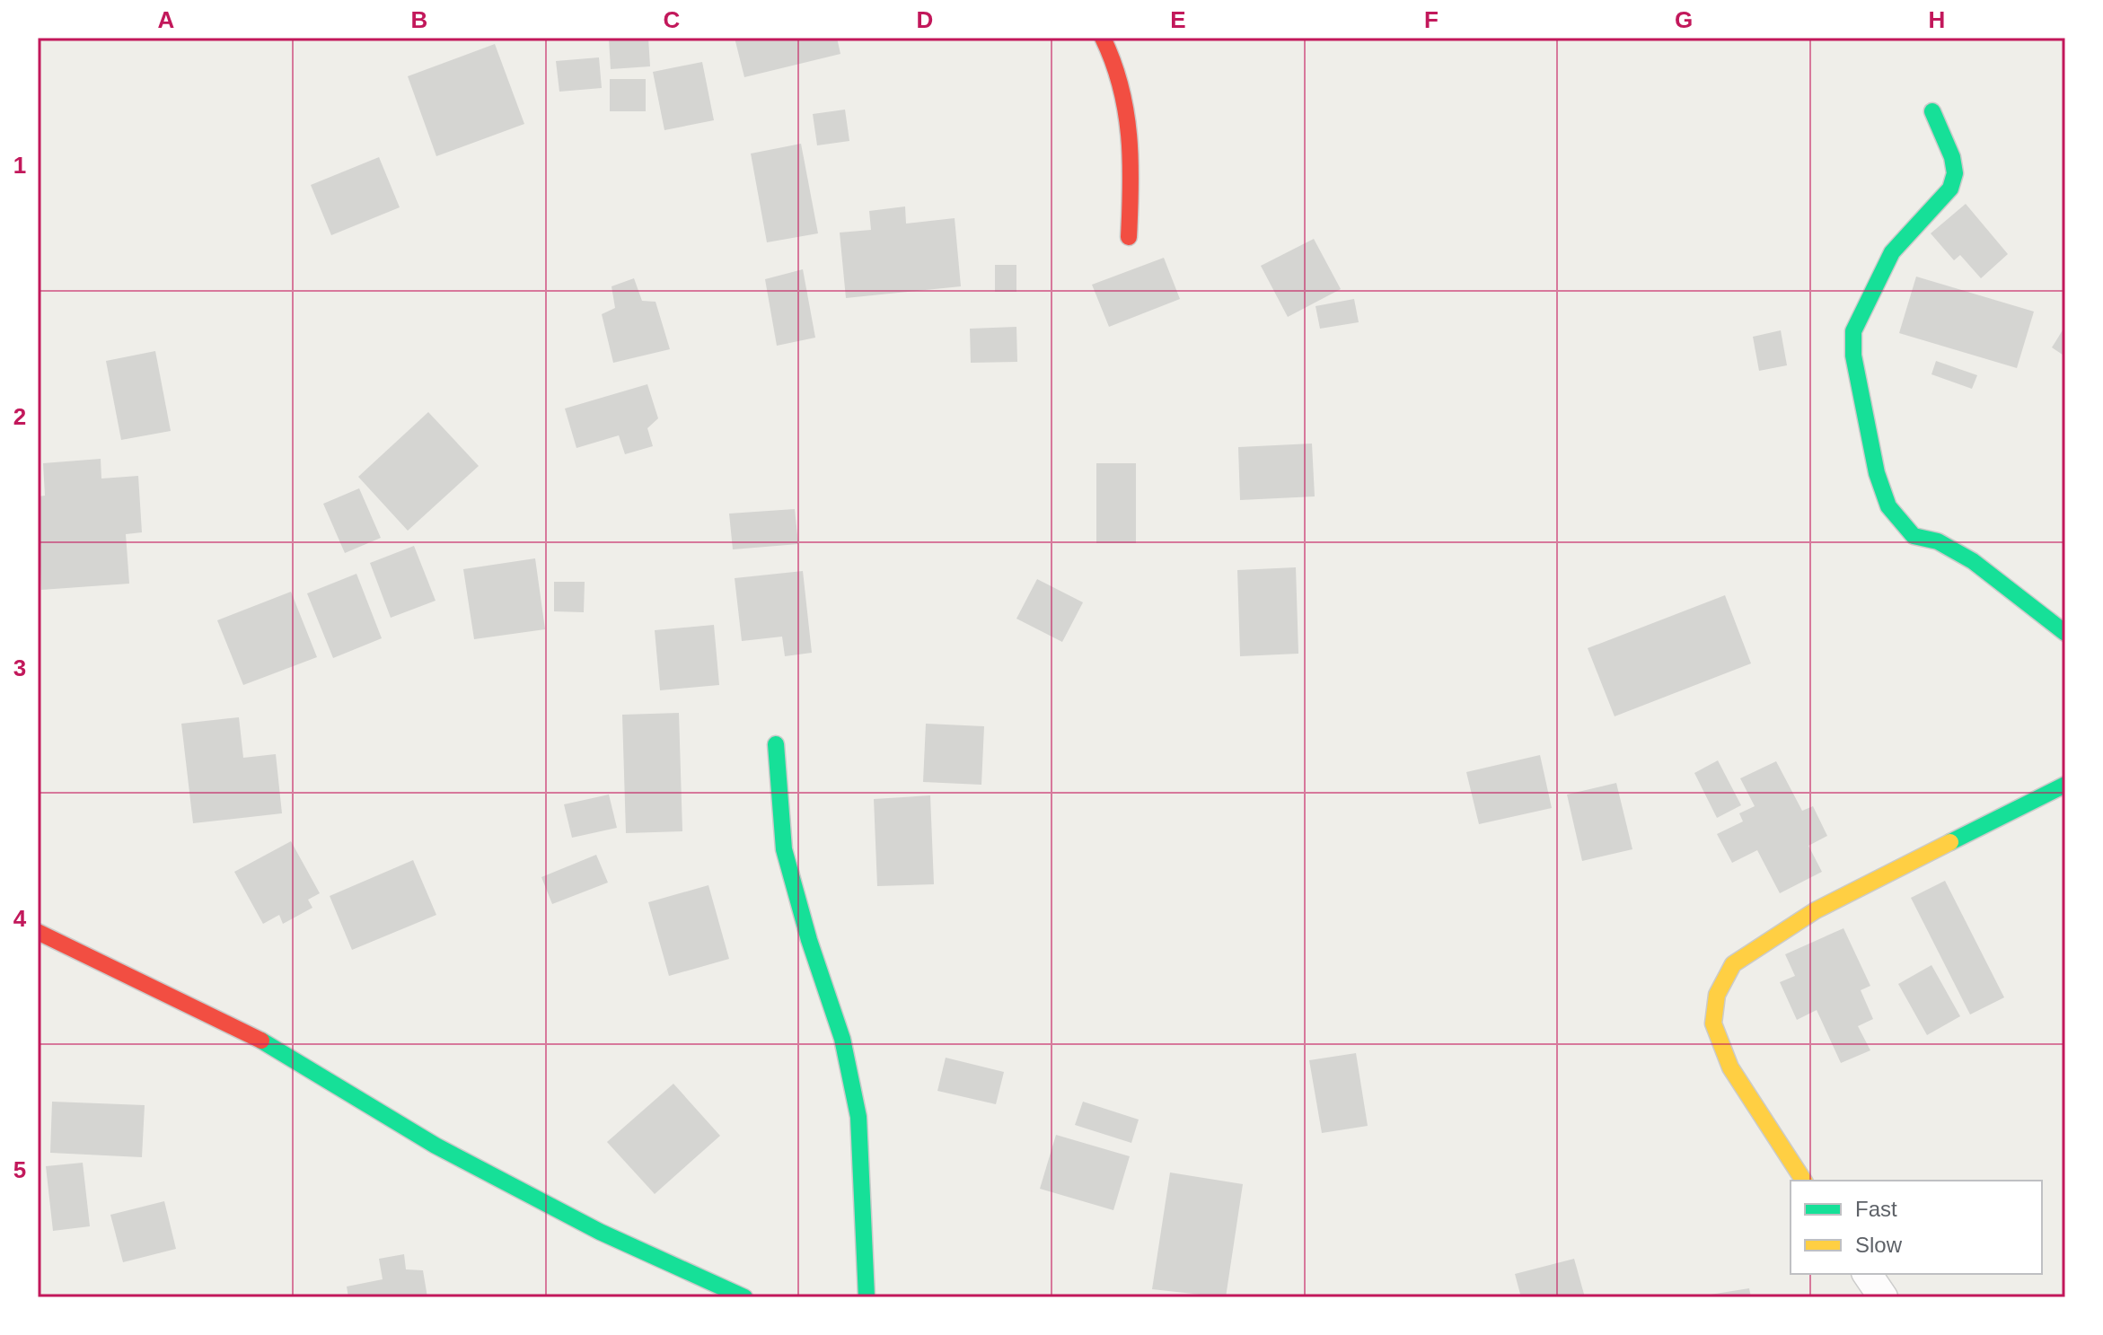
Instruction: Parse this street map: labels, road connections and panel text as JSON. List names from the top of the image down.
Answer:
{
  "legend": ["Fast", "Slow"],
  "grid": {
    "columns": [
      "A",
      "B",
      "C",
      "D",
      "E",
      "F",
      "G",
      "H"
    ],
    "rows": [
      "1",
      "2",
      "3",
      "4",
      "5"
    ]
  }
}
